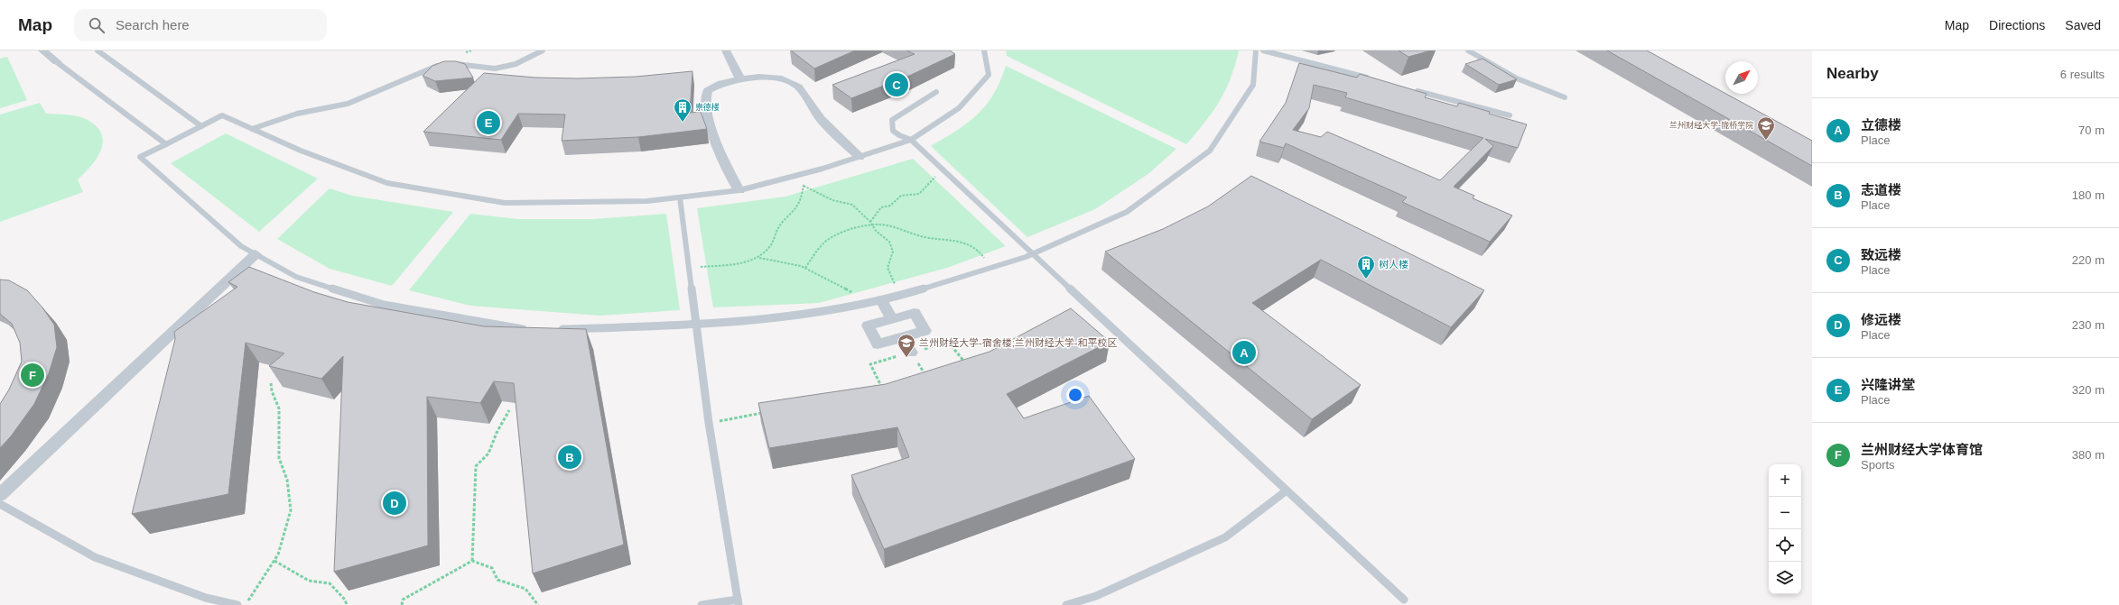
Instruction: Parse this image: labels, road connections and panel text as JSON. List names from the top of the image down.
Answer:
{
  "places": {
    "building": ["崇德楼", "树人楼"],
    "school or university": ["兰州财经大学-陇桥学院", "兰州财经大学-宿舍楼;兰州财经大学-和平校区"]
  },
  "north": "top right",
  "page": {
    "header": "Map",
    "search": "Search here",
    "nav": ["Map", "Directions", "Saved"],
    "heading": ["Nearby", "6 results"],
    "pins": [
      "C",
      "E",
      "A",
      "F",
      "B",
      "D"
    ],
    "list": [
      {
        "mark": "A",
        "name": "立德楼",
        "note": "Place",
        "value": "70 m"
      },
      {
        "mark": "B",
        "name": "志道楼",
        "note": "Place",
        "value": "180 m"
      },
      {
        "mark": "C",
        "name": "致远楼",
        "note": "Place",
        "value": "220 m"
      },
      {
        "mark": "D",
        "name": "修远楼",
        "note": "Place",
        "value": "230 m"
      },
      {
        "mark": "E",
        "name": "兴隆讲堂",
        "note": "Place",
        "value": "320 m"
      },
      {
        "mark": "F",
        "name": "兰州财经大学体育馆",
        "note": "Sports",
        "value": "380 m"
      }
    ],
    "map_buttons": ["+", "−"]
  }
}
